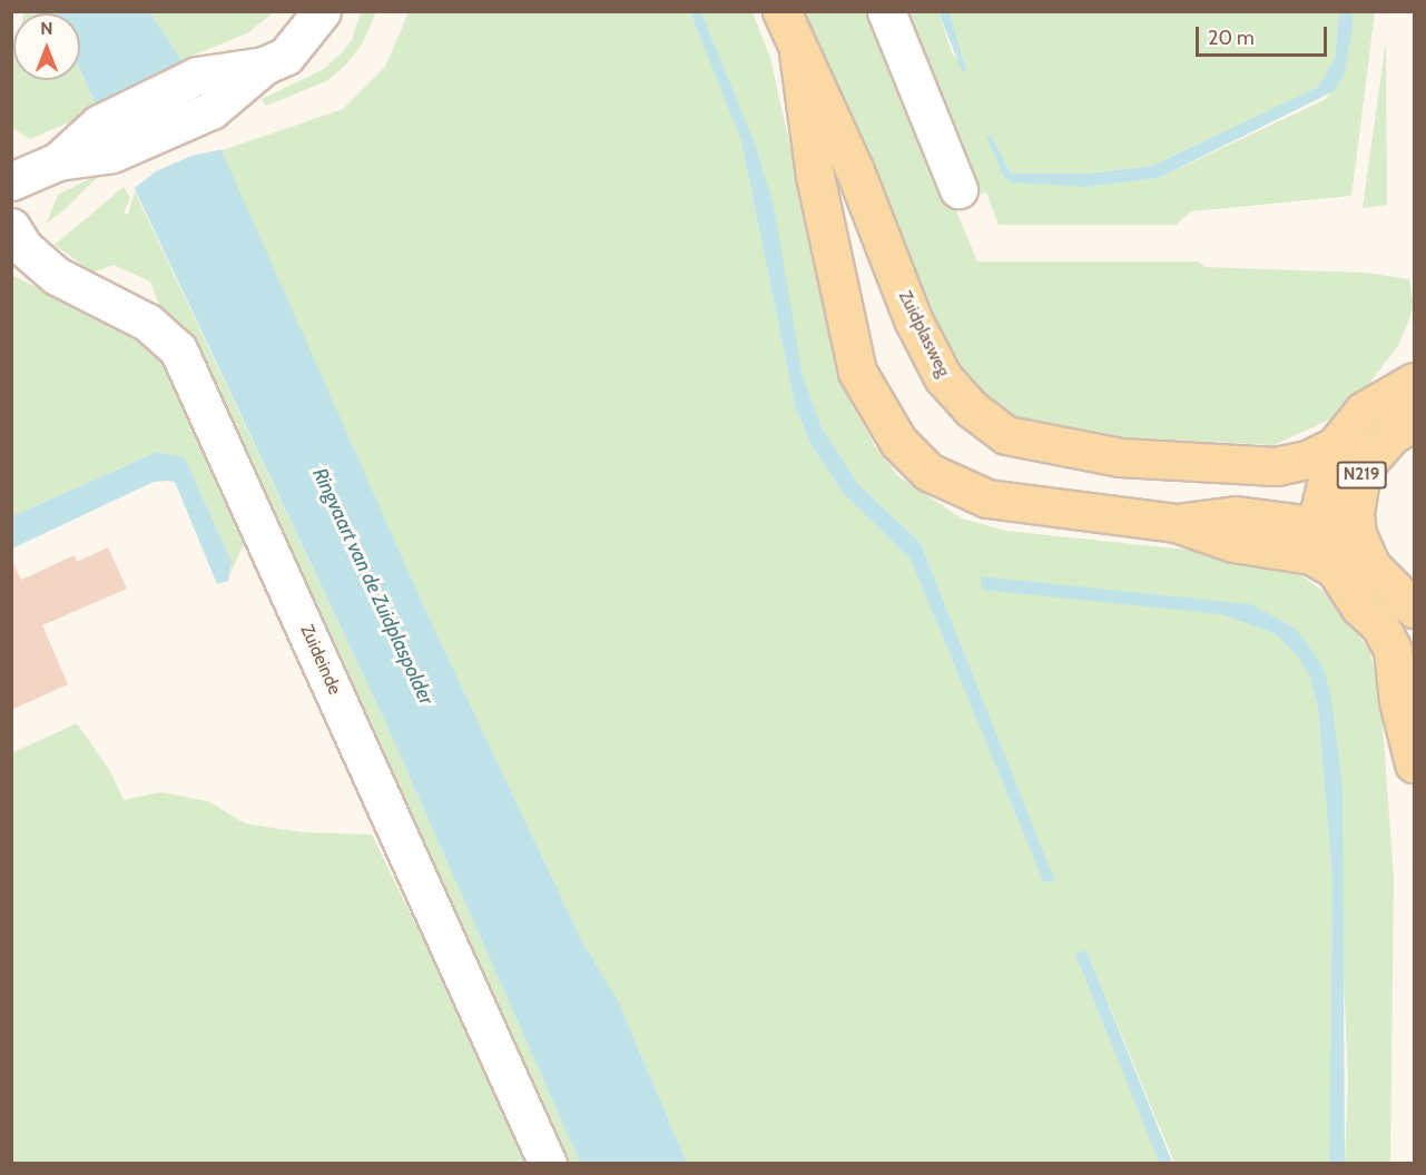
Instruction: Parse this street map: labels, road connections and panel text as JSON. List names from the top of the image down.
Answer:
{
  "streets": {
    "main road": ["Zuidplasweg", "N219"],
    "street": ["Zuideinde"]
  },
  "crossings": [
    ["Zuidplasweg", "N219"]
  ],
  "water": ["Ringvaart van de Zuidplaspolder"],
  "scale_bar": "20 m",
  "north": "top"
}
